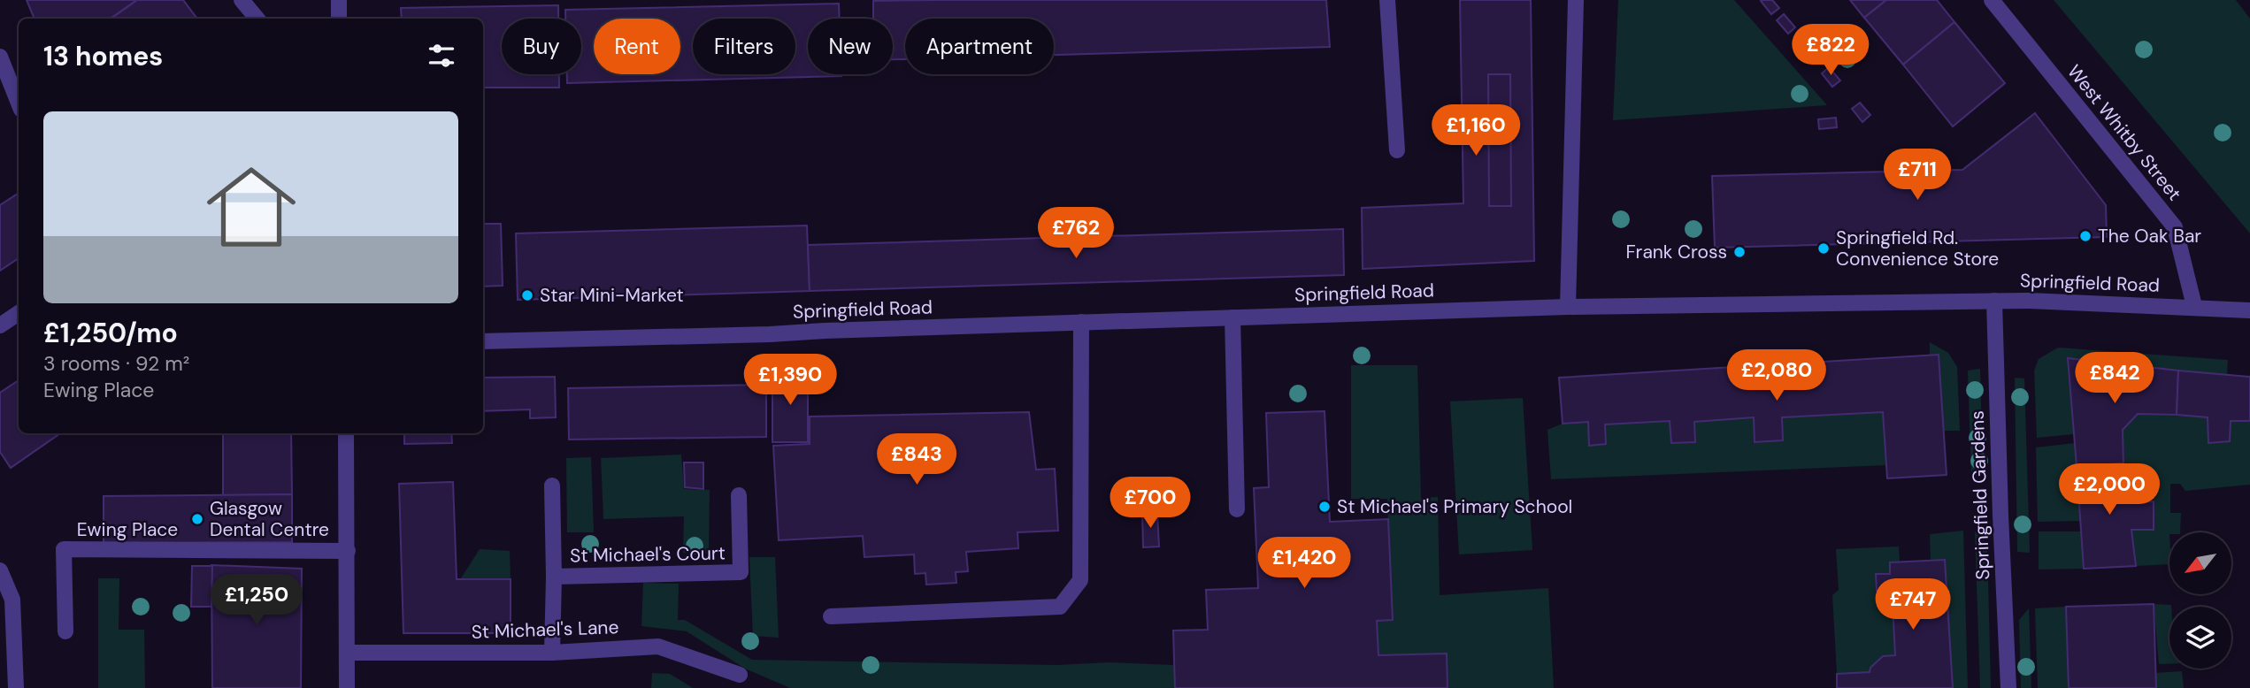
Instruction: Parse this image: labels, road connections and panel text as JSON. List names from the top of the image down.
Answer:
{
  "streets": {
    "street": [
      "West Whitby Street",
      "Springfield Road",
      "Springfield Gardens",
      "Ewing Place",
      "St Michael's Court",
      "St Michael's Lane"
    ]
  },
  "crossings": [
    ["West Whitby Street", "Springfield Road"],
    ["Springfield Road", "Springfield Gardens"],
    ["St Michael's Court", "St Michael's Lane"]
  ],
  "places": [
    "The Oak Bar",
    "Springfield Rd. Convenience Store",
    "Frank Cross",
    "Star Mini-Market",
    "St Michael's Primary School",
    "Glasgow Dental Centre"
  ],
  "north": "bottom left",
  "page": {
    "chip": [
      "Buy",
      "Rent",
      "Filters",
      "New",
      "Apartment"
    ],
    "heading": "13 homes",
    "price": [
      "£822",
      "£1,160",
      "£711",
      "£762",
      "£2,080",
      "£842",
      "£1,390",
      "£843",
      "£2,000",
      "£700",
      "£1,420",
      "£1,250",
      "£747"
    ],
    "list": [
      {
        "name": "£1,250/mo",
        "note": "3 rooms · 92 m² · Ewing Place"
      }
    ]
  }
}
